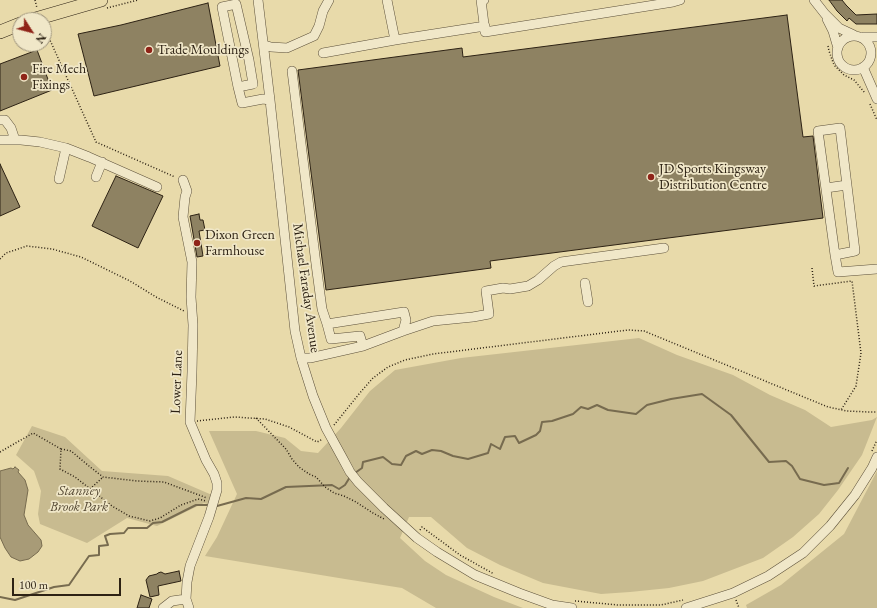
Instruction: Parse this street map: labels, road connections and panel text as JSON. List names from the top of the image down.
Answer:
{
  "streets": {
    "street": ["Michael Faraday Avenue", "Lower Lane"]
  },
  "parks": ["Stanney Brook Park"],
  "places": [
    "Trade Mouldings",
    "Fire Mech Fixings",
    "JD Sports Kingsway Distribution Centre",
    "Dixon Green Farmhouse"
  ],
  "scale_bar": "100 m",
  "north": "bottom right"
}
